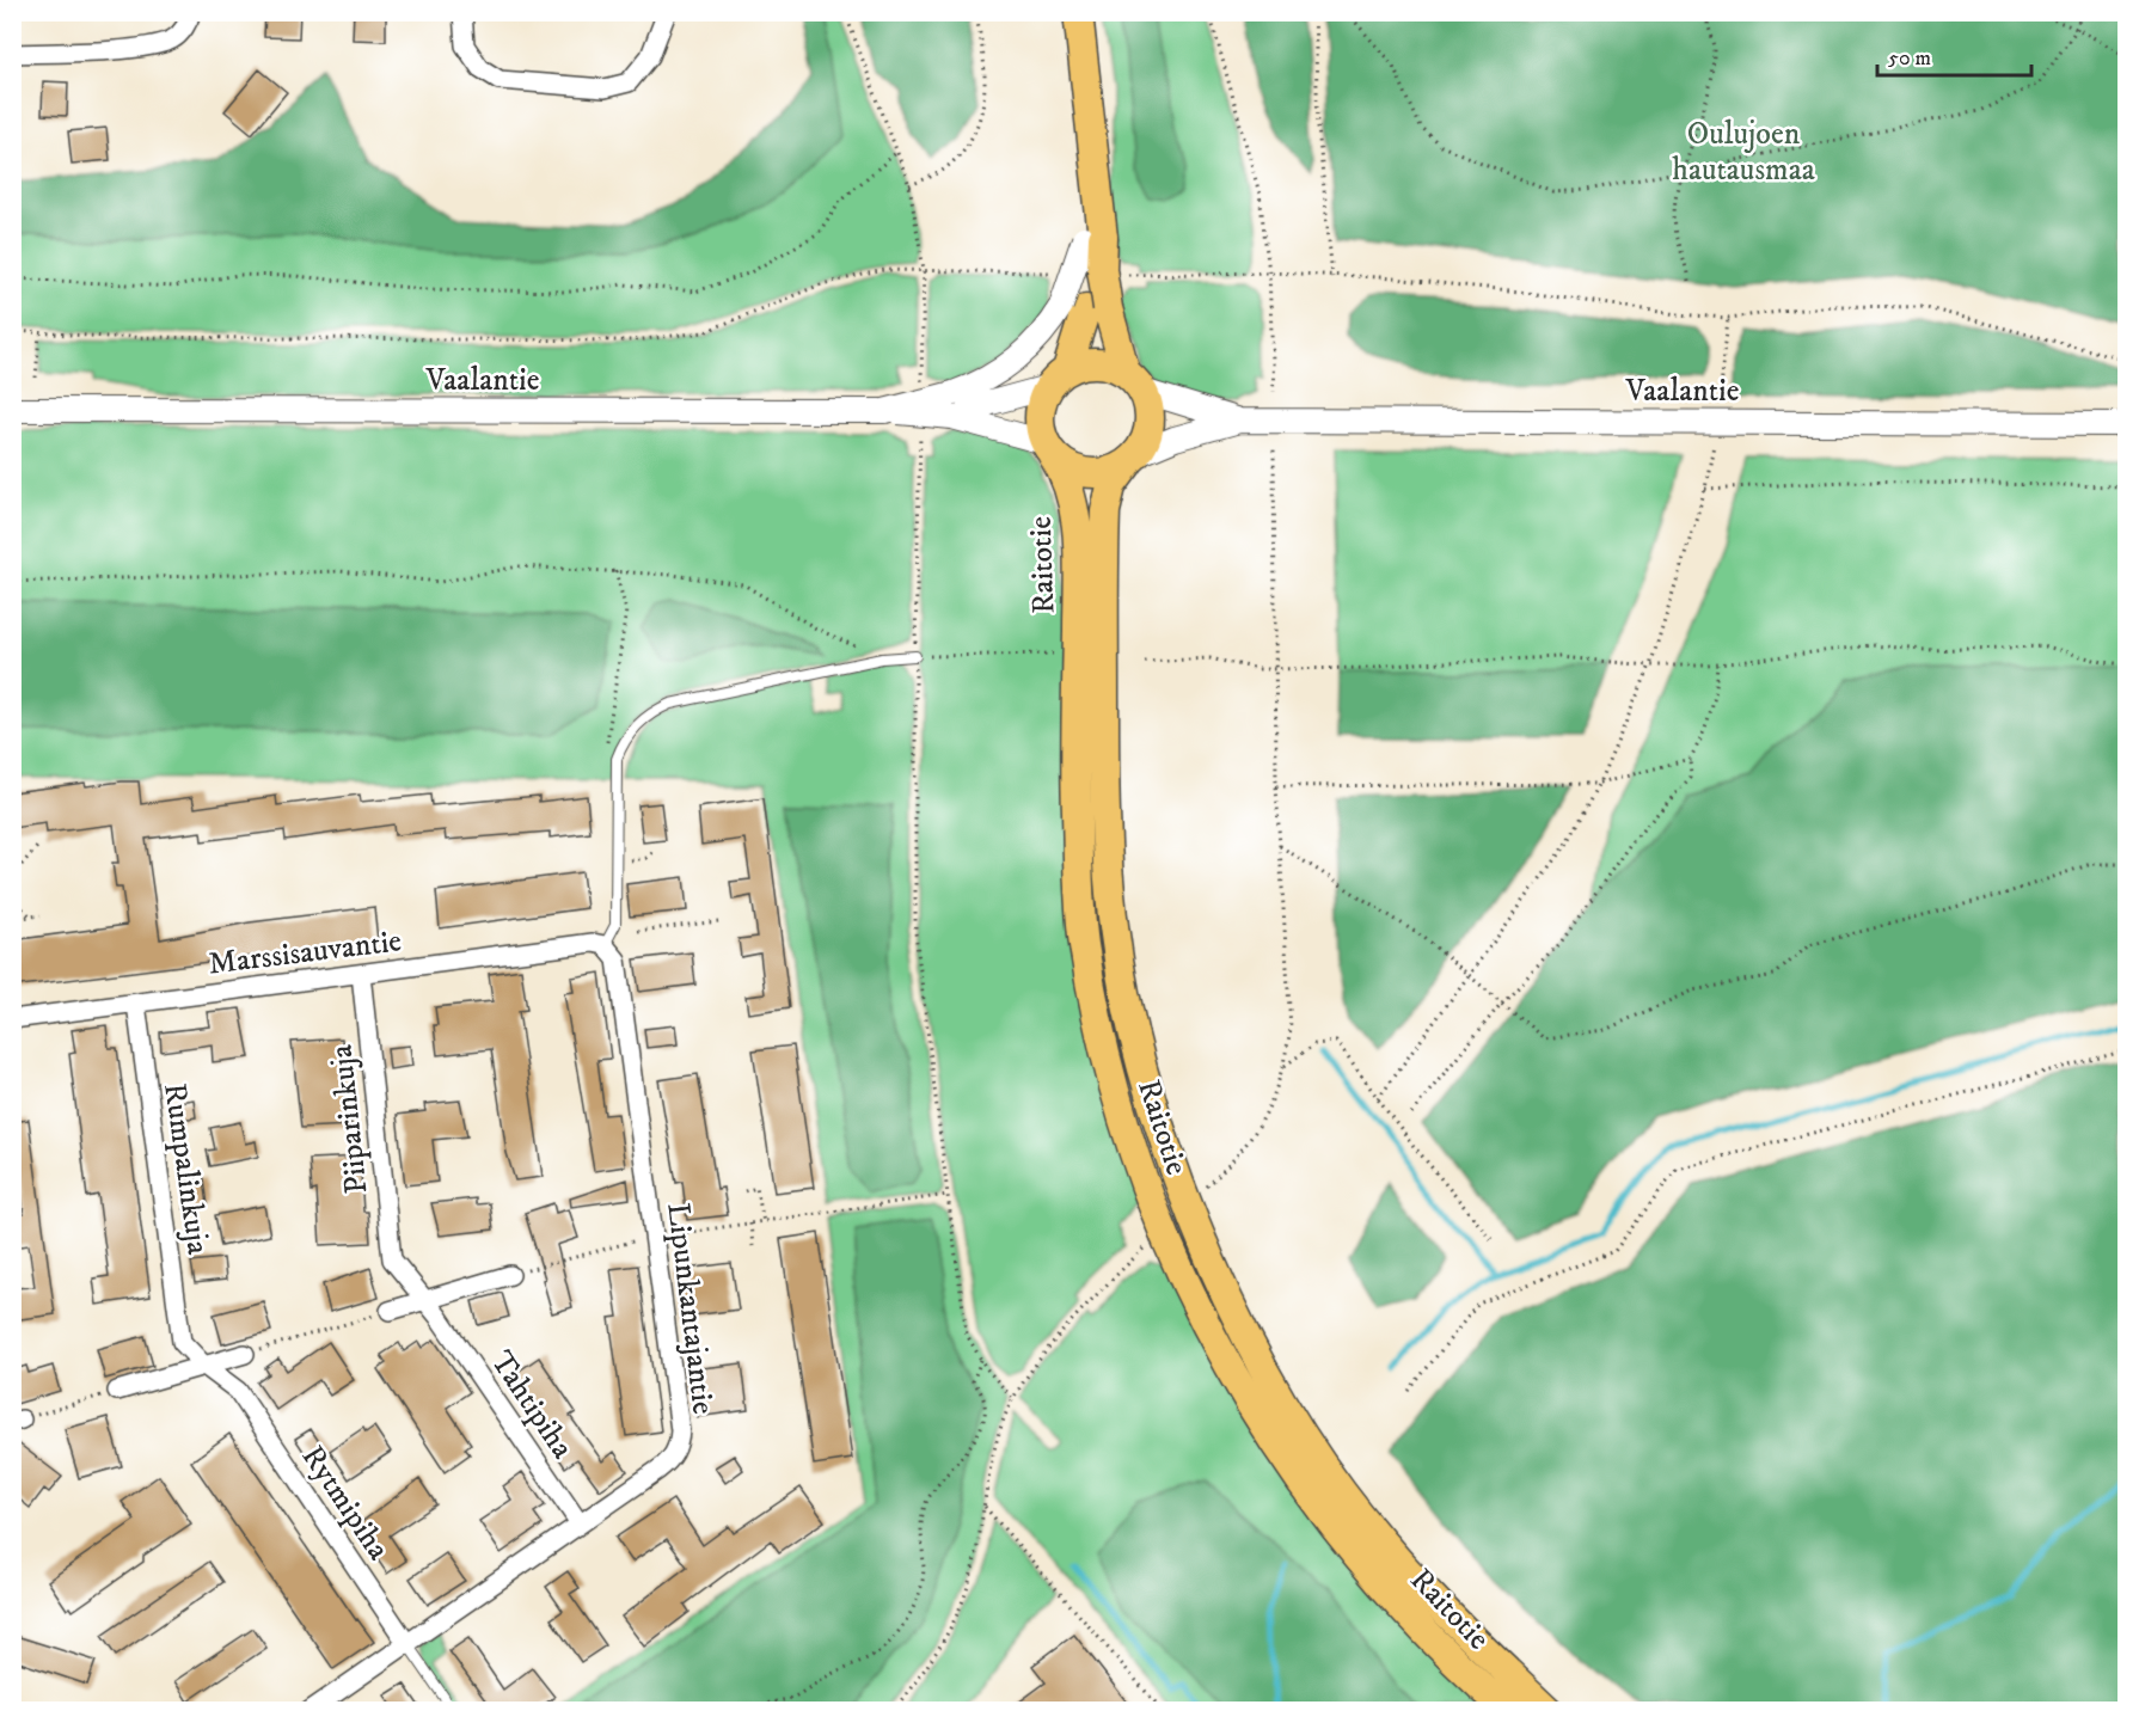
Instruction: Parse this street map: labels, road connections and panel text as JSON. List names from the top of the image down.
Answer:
{
  "streets": {
    "main road": ["Raitotie"],
    "street": [
      "Vaalantie",
      "Marssisauvantie",
      "Piiparinkuja",
      "Rumpalinkuja",
      "Lipunkantajantie",
      "Tahtipiha",
      "Rytmipiha"
    ]
  },
  "crossings": [
    ["Vaalantie", "Raitotie"],
    ["Marssisauvantie", "Piiparinkuja"],
    ["Marssisauvantie", "Rumpalinkuja"],
    ["Marssisauvantie", "Lipunkantajantie"],
    ["Piiparinkuja", "Tahtipiha"],
    ["Rumpalinkuja", "Rytmipiha"],
    ["Lipunkantajantie", "Tahtipiha"],
    ["Lipunkantajantie", "Rytmipiha"]
  ],
  "parks": ["Oulujoen hautausmaa"],
  "scale_bar": "50 m"
}
